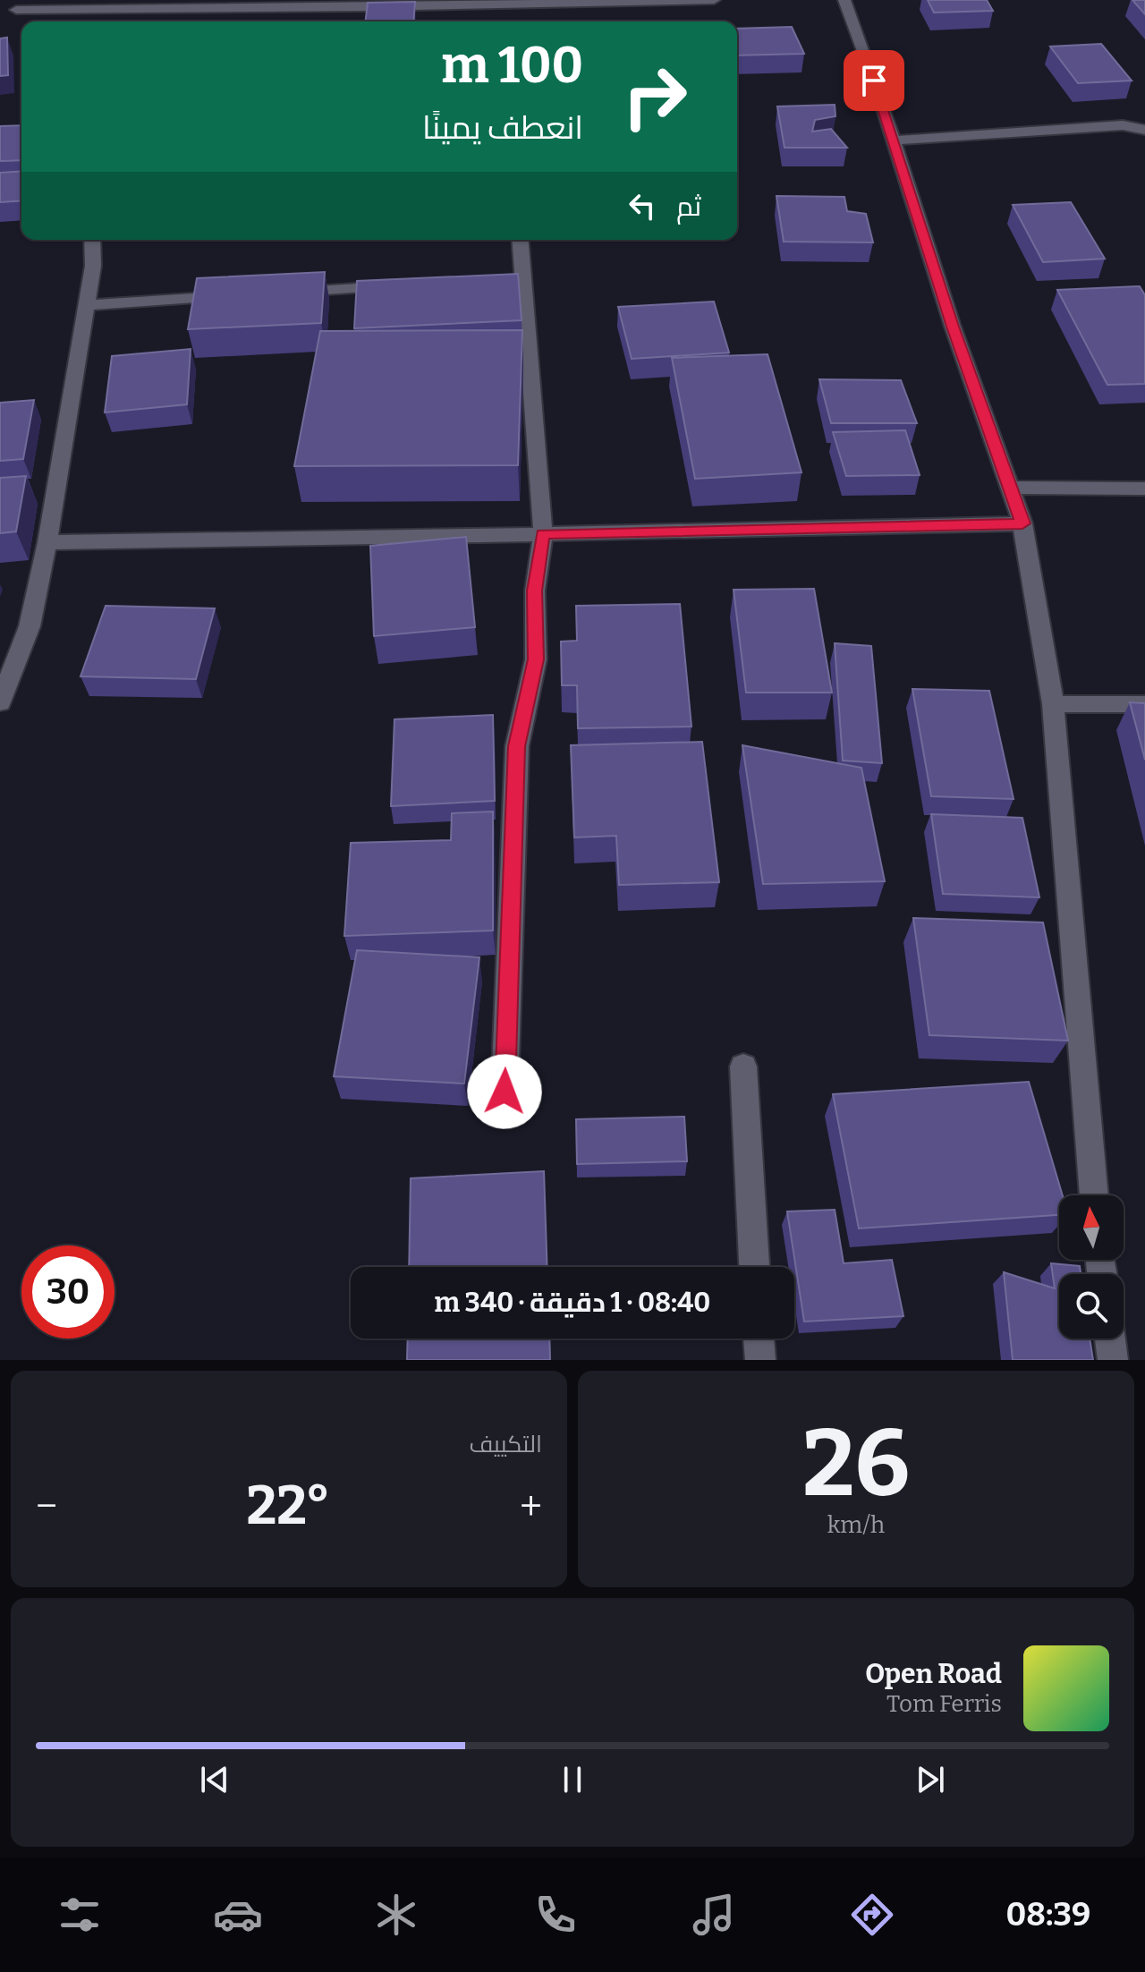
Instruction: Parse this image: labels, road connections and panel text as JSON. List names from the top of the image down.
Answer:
{
  "north": "top",
  "page": {
    "turn": ["100 m", "انعطف يمينًا"],
    "then": "ثم",
    "limit": "30",
    "trip": "08:40 · 1 دقيقة · 340 m",
    "tile": [
      ["26", "km/h"],
      "التكييف"
    ],
    "heat": ["−", "22°", "+"],
    "song": ["Open Road", "Tom Ferris"],
    "tabs": "08:39"
  }
}
